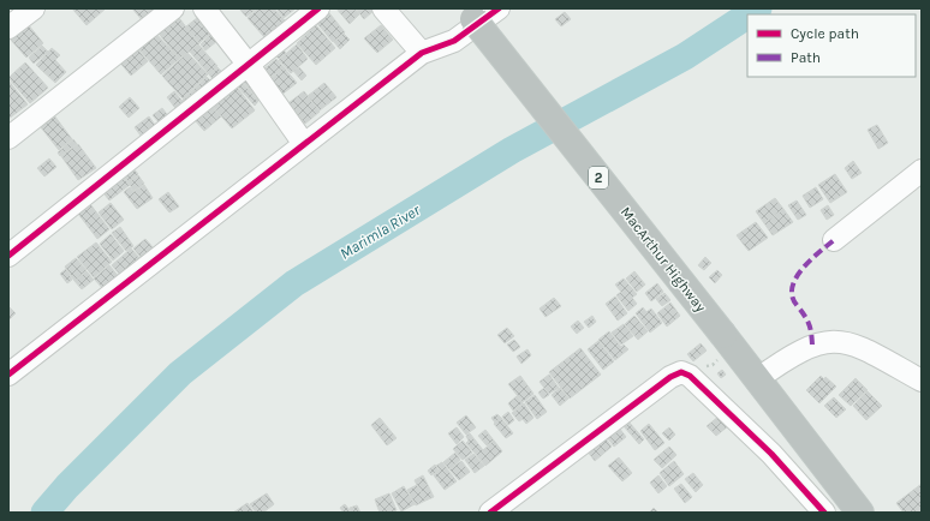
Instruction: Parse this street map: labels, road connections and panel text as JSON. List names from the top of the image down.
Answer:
{
  "streets": {
    "highway": ["2", "MacArthur Highway"]
  },
  "water": ["Marimla River"],
  "legend": ["Cycle path", "Path"]
}
